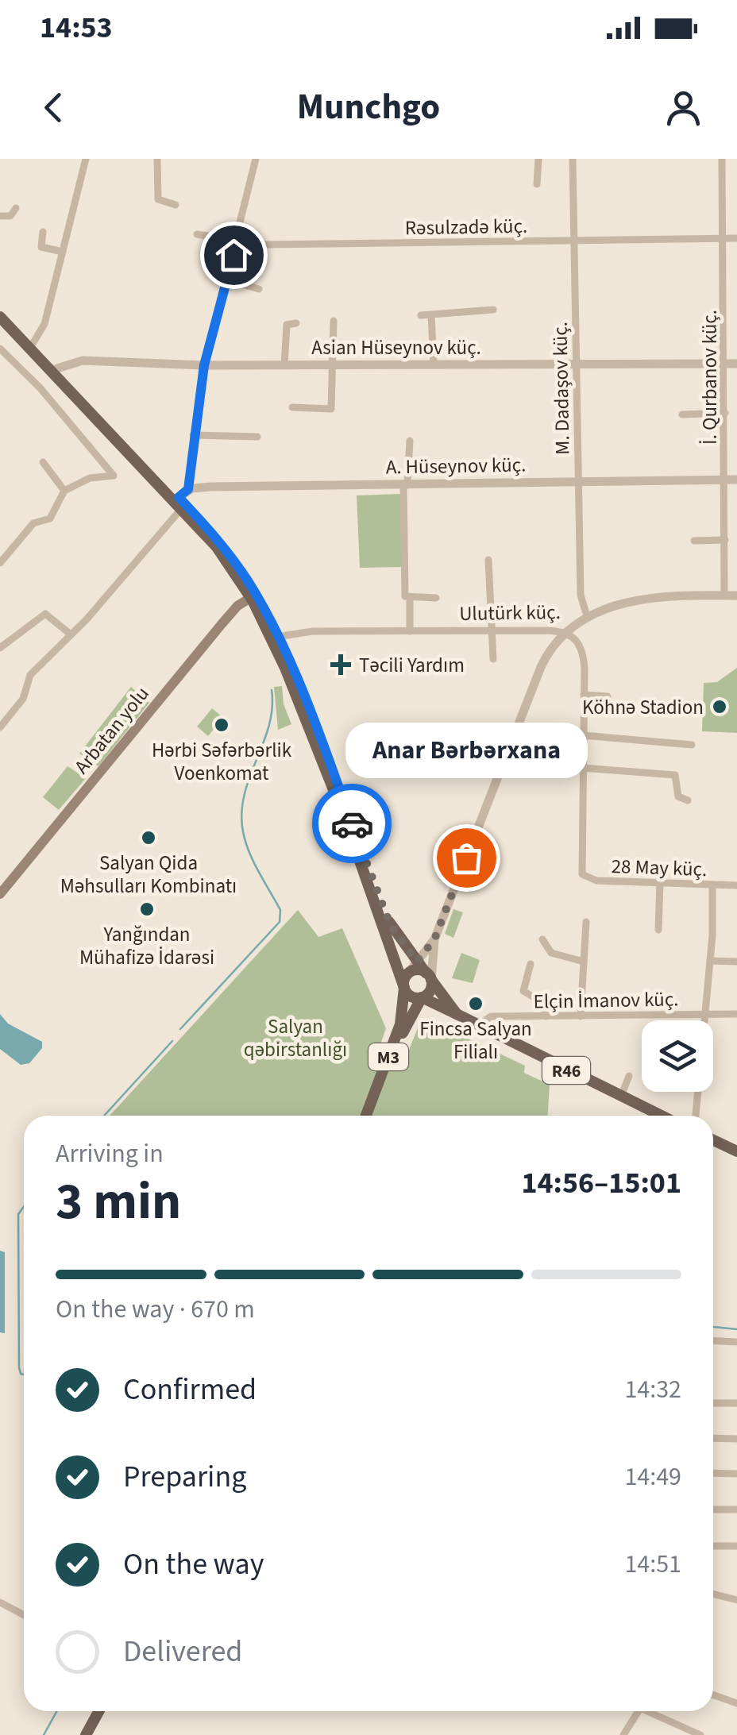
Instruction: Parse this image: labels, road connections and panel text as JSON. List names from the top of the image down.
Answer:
{
  "streets": {
    "main road": ["Arbatan yolu", "M3", "R46"],
    "street": [
      "Rəsulzadə küç.",
      "Asian Hüseynov küç.",
      "İ. Qurbanov küç.",
      "M. Dadaşov küç.",
      "A. Hüseynov küç.",
      "Ulutürk küç.",
      "28 May küç.",
      "Elçin İmanov küç."
    ]
  },
  "crossings": [
    ["Rəsulzadə küç.", "İ. Qurbanov küç."],
    ["Rəsulzadə küç.", "M. Dadaşov küç."],
    ["Asian Hüseynov küç.", "İ. Qurbanov küç."],
    ["Asian Hüseynov küç.", "M. Dadaşov küç."],
    ["İ. Qurbanov küç.", "A. Hüseynov küç."],
    ["İ. Qurbanov küç.", "Ulutürk küç."],
    ["M. Dadaşov küç.", "A. Hüseynov küç."],
    ["M. Dadaşov küç.", "Ulutürk küç."],
    ["Elçin İmanov küç.", "R46"]
  ],
  "parks": ["Salyan qəbirstanlığı"],
  "places": {
    "health": ["Təcili Yardım"],
    "other": [
      "Köhnə Stadion",
      "Hərbi Səfərbərlik Voenkomat",
      "Salyan Qida Məhsulları Kombinatı",
      "Anar Bərbərxana",
      "Yanğından Mühafizə İdarəsi",
      "Fincsa Salyan Filialı"
    ]
  },
  "page": {
    "status": "14:53",
    "header": "Munchgo",
    "bubble": "Anar Bərbərxana",
    "heading": ["3 min", "Arriving in", "14:56–15:01"],
    "bar": "On the way · 670 m",
    "list": [
      ["Confirmed", "14:32"],
      ["Preparing", "14:49"],
      ["On the way", "14:51"],
      "Delivered"
    ]
  }
}
